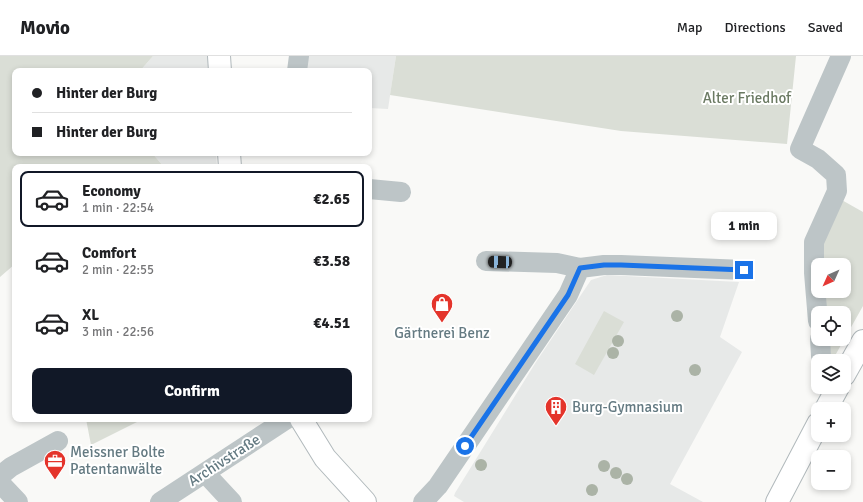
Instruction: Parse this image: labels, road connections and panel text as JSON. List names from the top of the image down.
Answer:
{
  "streets": {
    "street": ["Archivstraße"]
  },
  "parks": ["Alter Friedhof"],
  "places": {
    "shop": ["Gärtnerei Benz"],
    "building": ["Burg-Gymnasium"],
    "office": ["Meissner Bolte Patentanwälte"]
  },
  "north": "bottom left",
  "page": {
    "header": "Movio",
    "nav": ["Map", "Directions", "Saved"],
    "banner": ["Hinter der Burg", "Hinter der Burg"],
    "list": [
      {
        "name": "Economy",
        "note": "1 min · 22:54",
        "value": "€2.65"
      },
      {
        "name": "Comfort",
        "note": "2 min · 22:55",
        "value": "€3.58"
      },
      {
        "name": "XL",
        "note": "3 min · 22:56",
        "value": "€4.51"
      }
    ],
    "bubble": "1 min",
    "map_buttons": ["+", "−"],
    "buttons": "Confirm"
  }
}
